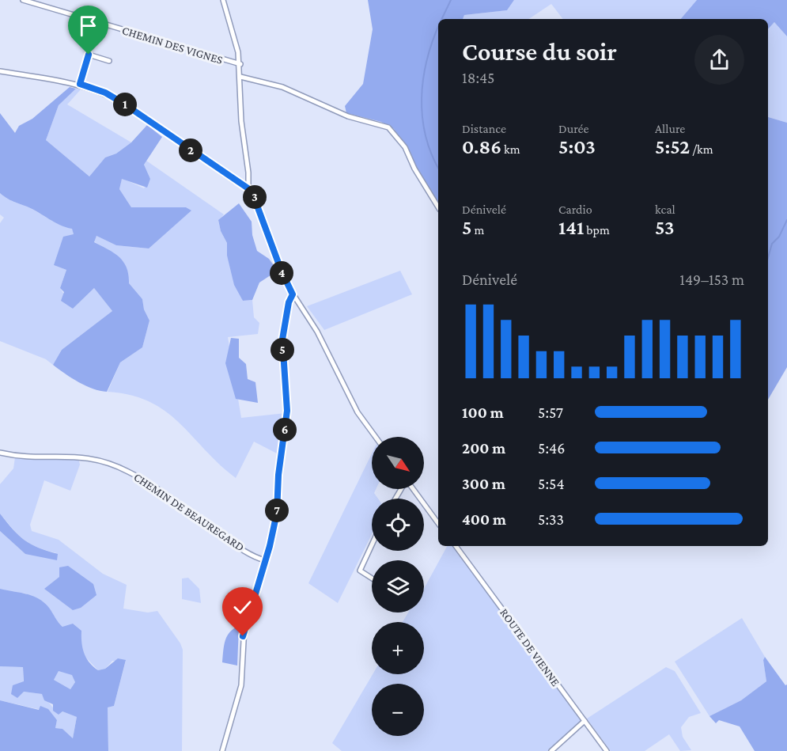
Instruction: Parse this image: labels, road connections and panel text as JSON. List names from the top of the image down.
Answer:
{
  "streets": {
    "street": ["CHEMIN DES VIGNES", "CHEMIN DE BEAUREGARD", "ROUTE DE VIENNE"]
  },
  "north": "bottom right",
  "page": {
    "heading": ["Course du soir", "18:45"],
    "pins": [
      "1",
      "2",
      "3",
      "4",
      "5",
      "6",
      "7"
    ],
    "stats": [
      ["Distance", "0.86 km"],
      ["Durée", "5:03"],
      ["Allure", "5:52 /km"],
      ["Dénivelé", "5 m"],
      ["Cardio", "141 bpm"],
      ["kcal", "53"]
    ],
    "chart": ["Dénivelé", "149–153 m"],
    "list": [
      {
        "name": "100 m",
        "note": "5:57"
      },
      {
        "name": "200 m",
        "note": "5:46"
      },
      {
        "name": "300 m",
        "note": "5:54"
      },
      {
        "name": "400 m",
        "note": "5:33"
      }
    ],
    "map_buttons": ["+", "−"]
  }
}
